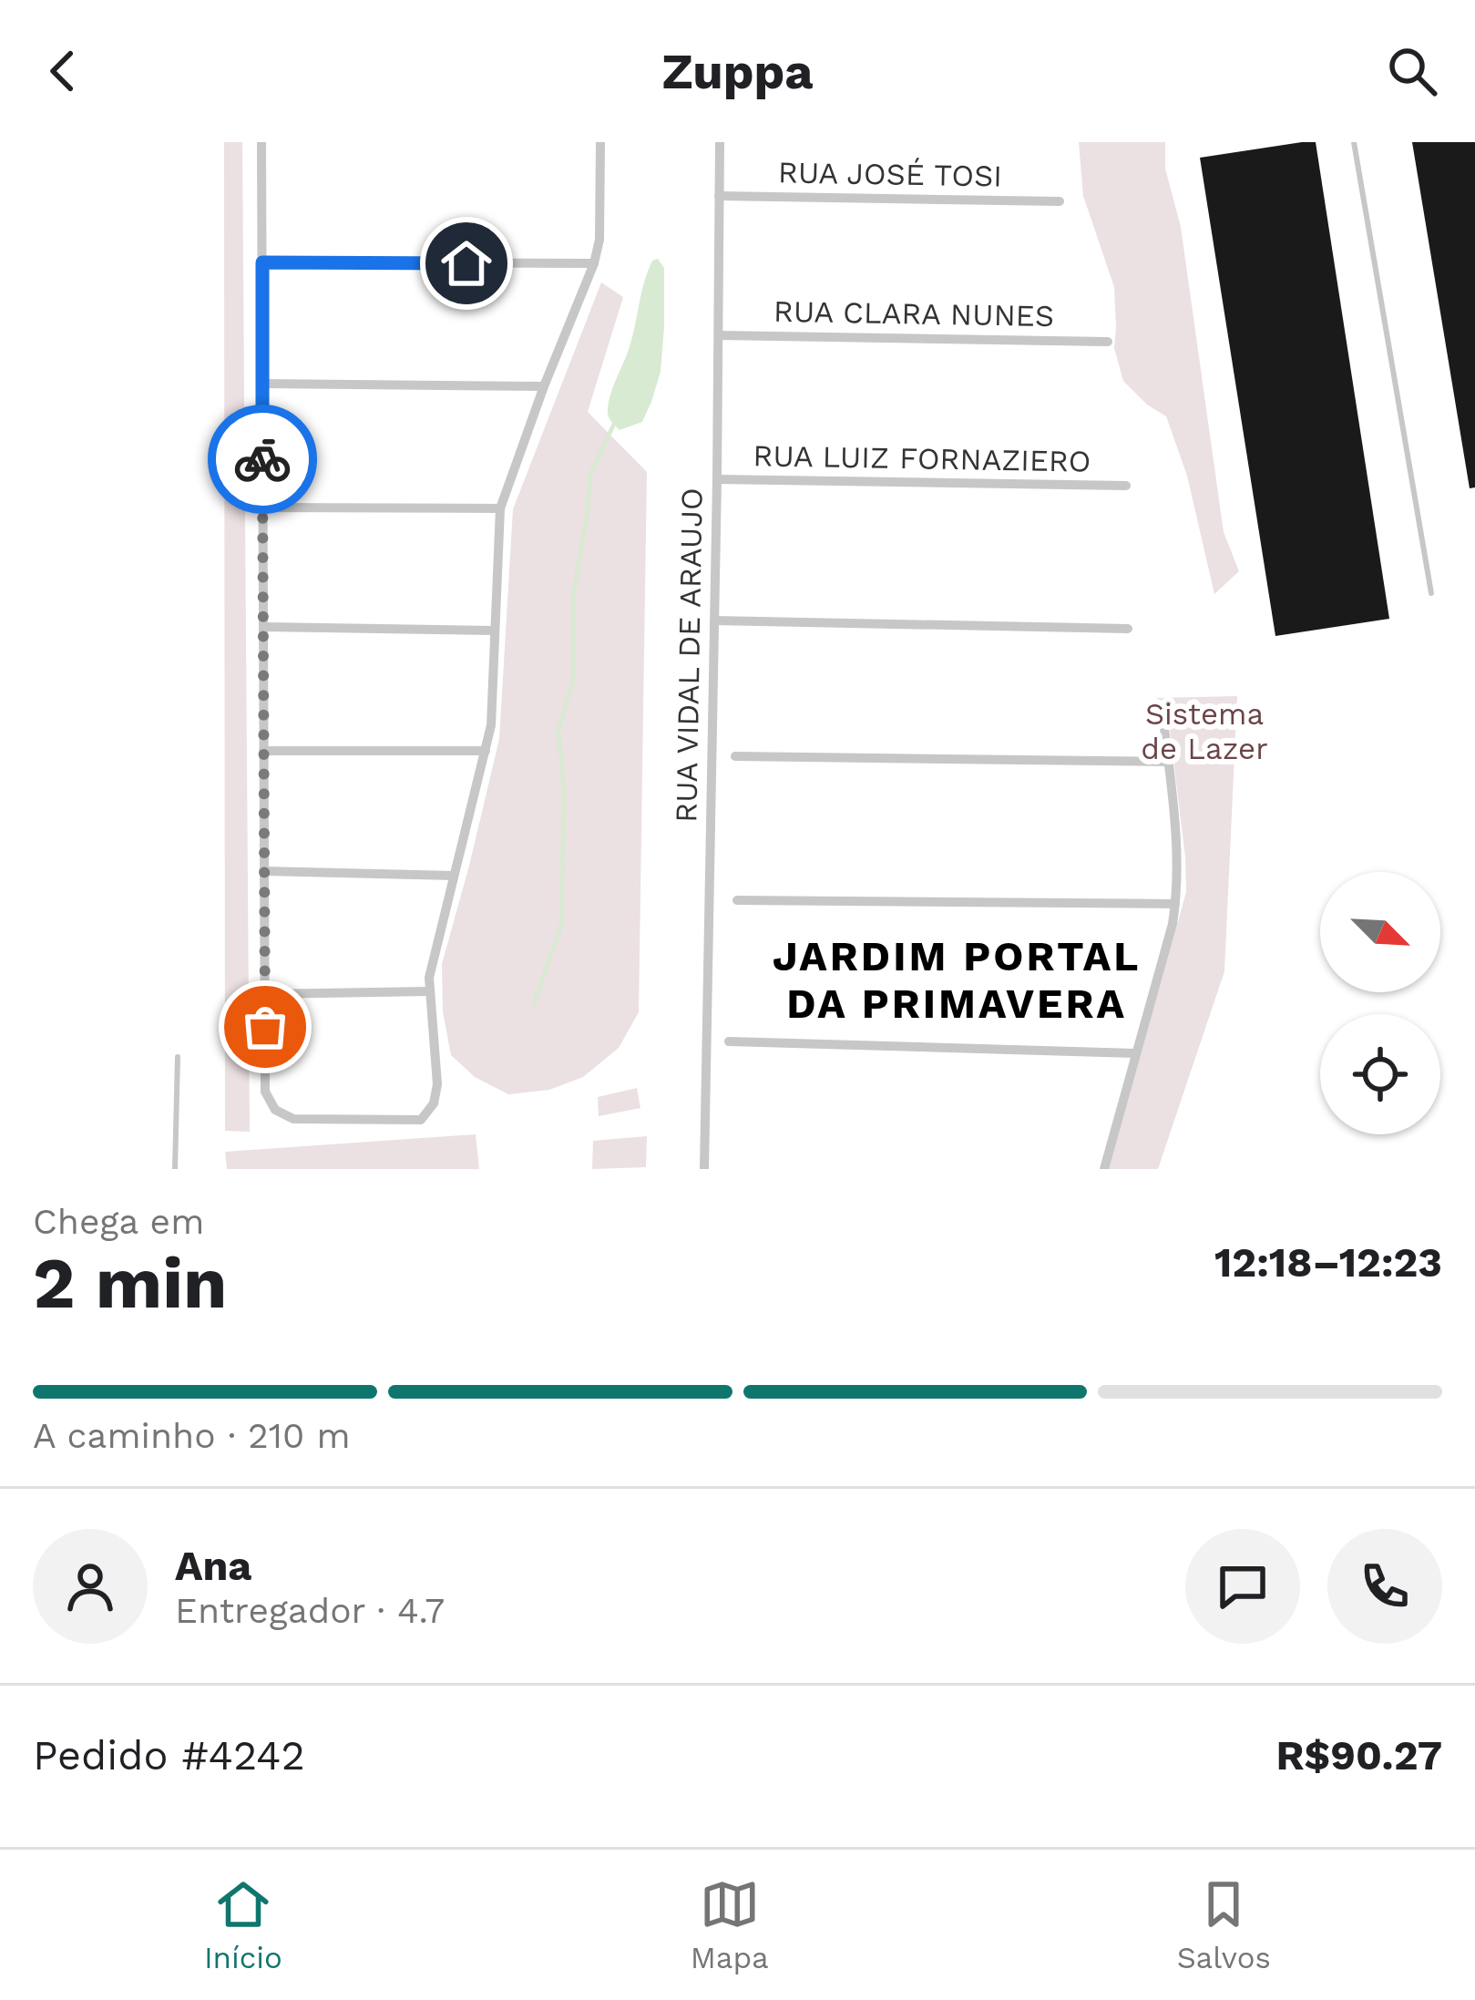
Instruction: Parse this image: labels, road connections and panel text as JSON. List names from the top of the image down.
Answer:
{
  "streets": {
    "street": [
      "RUA JOSÉ TOSI",
      "RUA CLARA NUNES",
      "RUA LUIZ FORNAZIERO",
      "RUA VIDAL DE ARAUJO"
    ]
  },
  "crossings": [
    ["RUA JOSÉ TOSI", "RUA VIDAL DE ARAUJO"],
    ["RUA CLARA NUNES", "RUA VIDAL DE ARAUJO"],
    ["RUA LUIZ FORNAZIERO", "RUA VIDAL DE ARAUJO"]
  ],
  "districts": ["JARDIM PORTAL DA PRIMAVERA"],
  "parks": ["Sistema de Lazer"],
  "north": "bottom right",
  "page": {
    "header": "Zuppa",
    "heading": ["2 min", "Chega em", "12:18–12:23"],
    "panel": [
      "Ana",
      "Entregador · 4.7",
      "Pedido #4242",
      "R$90.27"
    ],
    "bar": "A caminho · 210 m",
    "tabs": ["Início", "Mapa", "Salvos"]
  }
}
